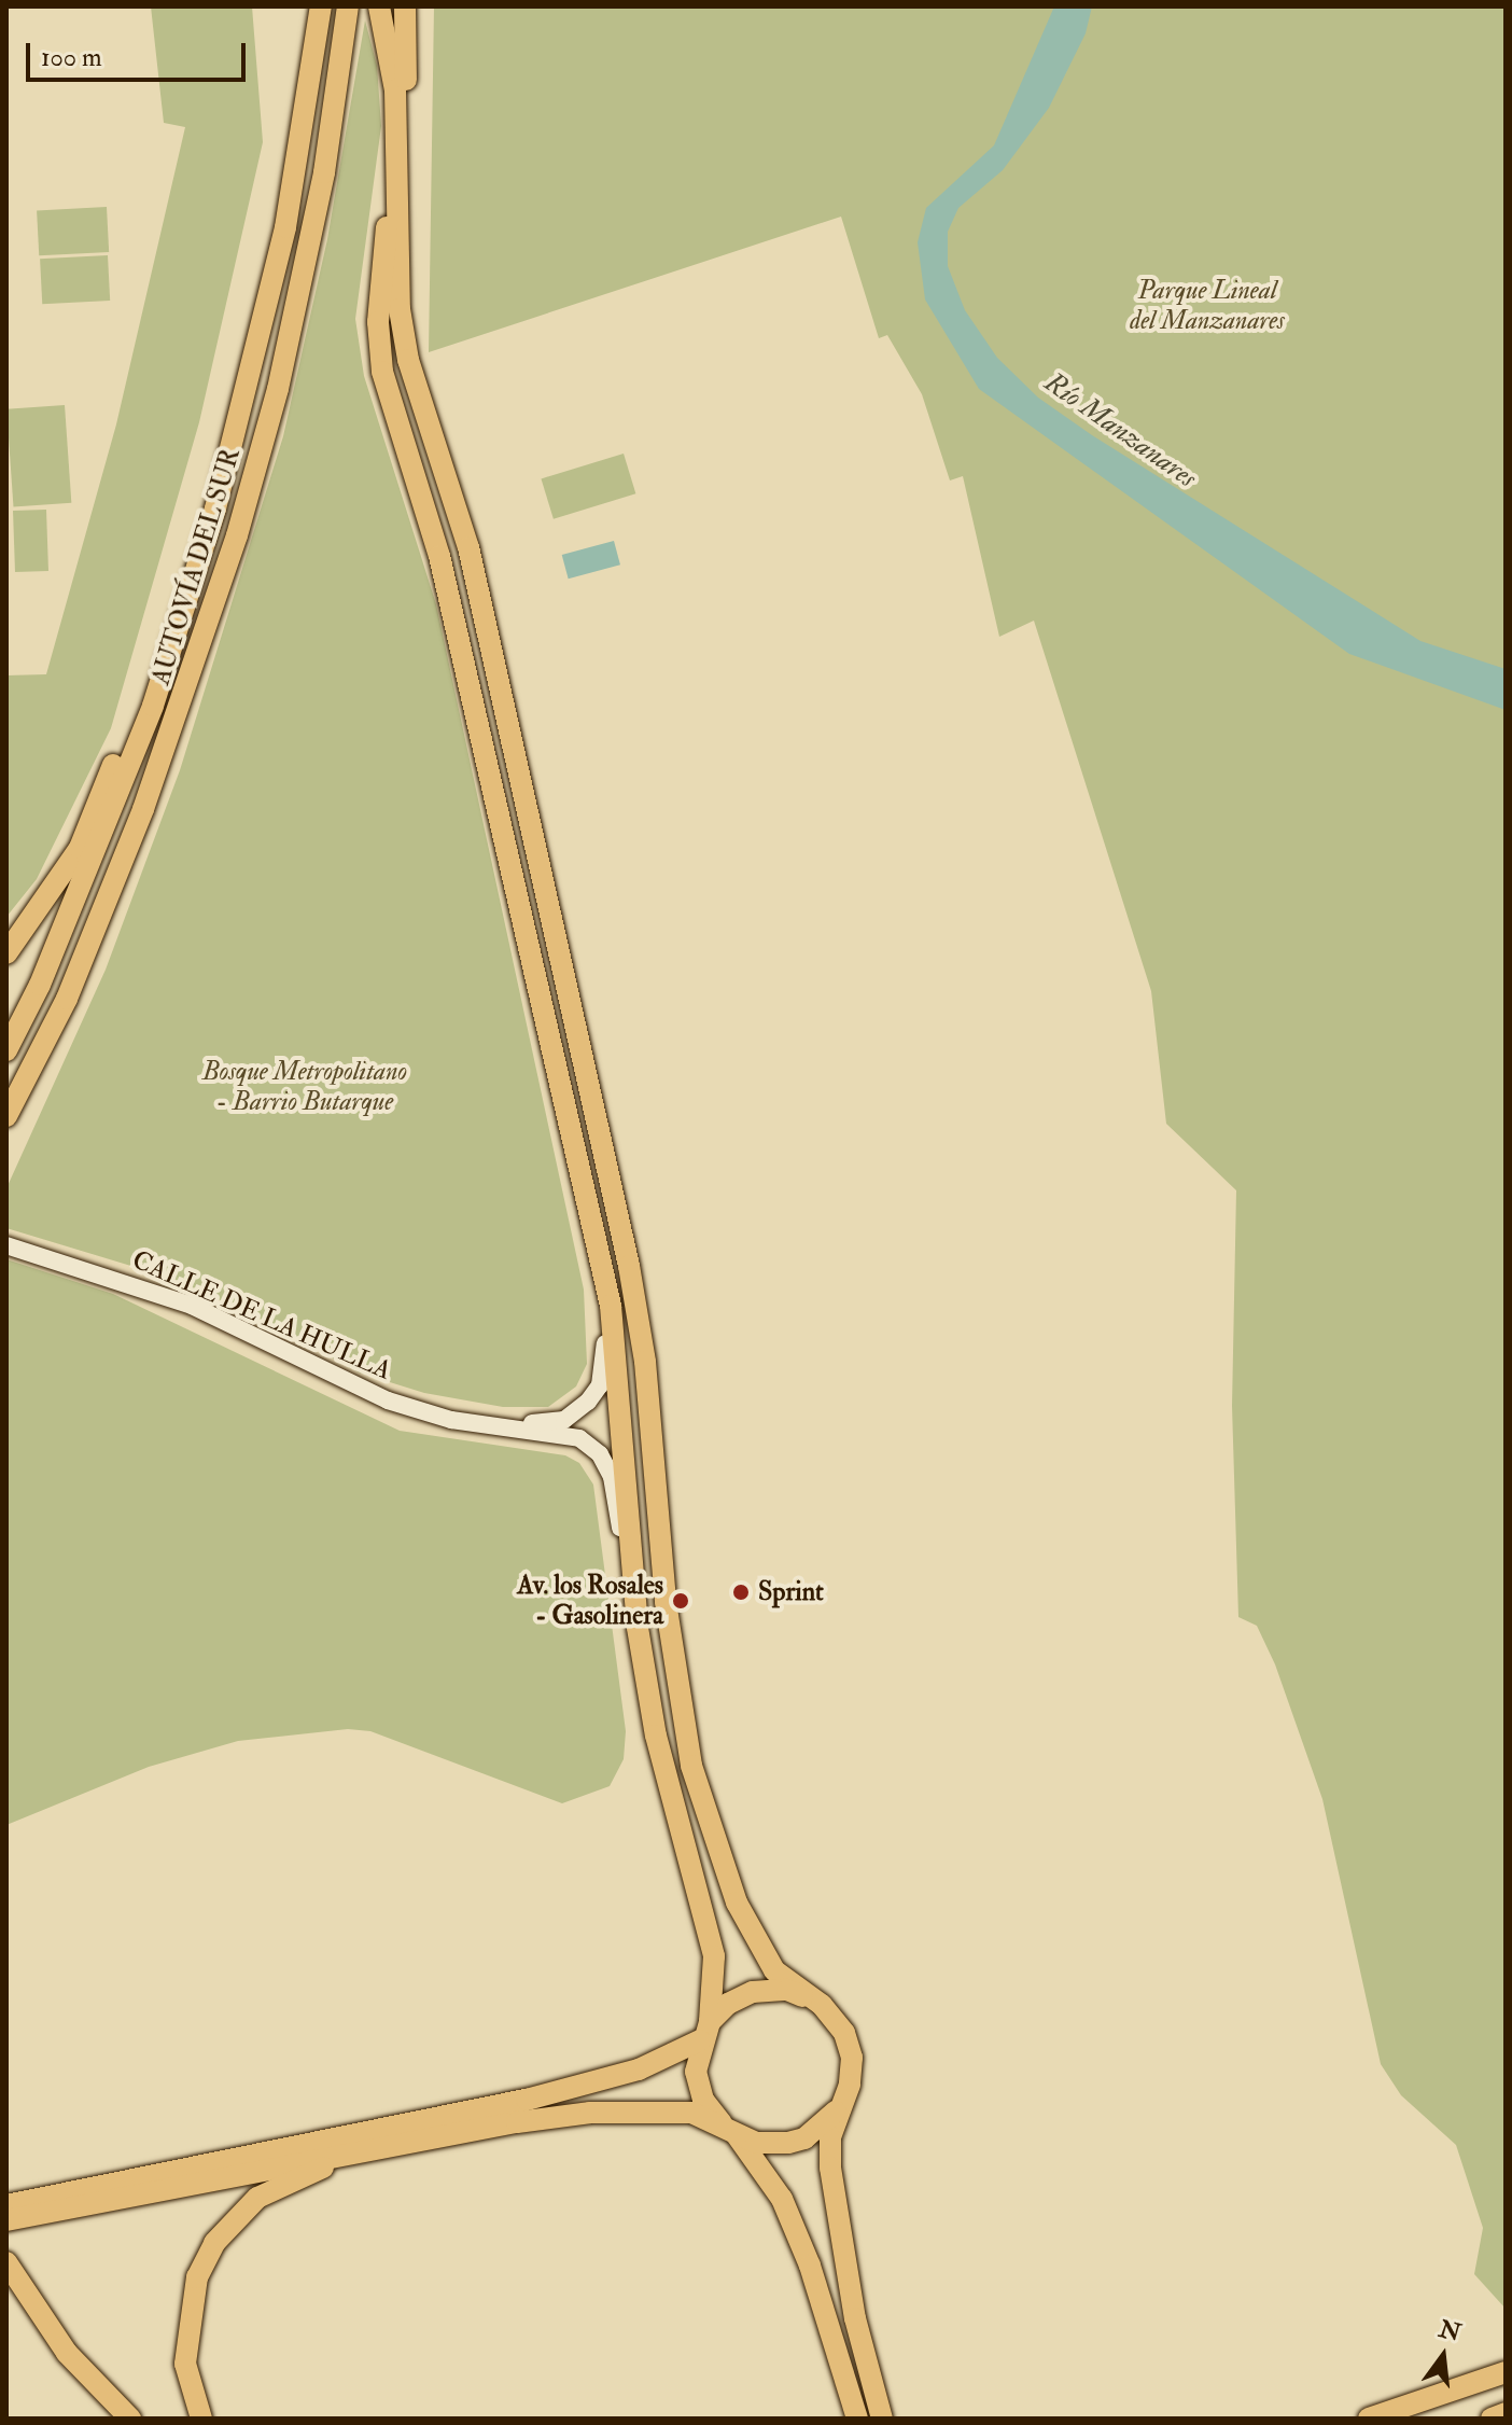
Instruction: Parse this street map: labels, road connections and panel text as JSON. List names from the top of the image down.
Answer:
{
  "streets": {
    "highway": ["AUTOVÍA DEL SUR"],
    "street": ["CALLE DE LA HULLA"]
  },
  "water": ["Río Manzanares"],
  "parks": ["Parque Lineal del Manzanares", "Bosque Metropolitano - Barrio Butarque"],
  "places": ["Sprint", "Av. los Rosales - Gasolinera"],
  "scale_bar": "100 m",
  "north": "top"
}
